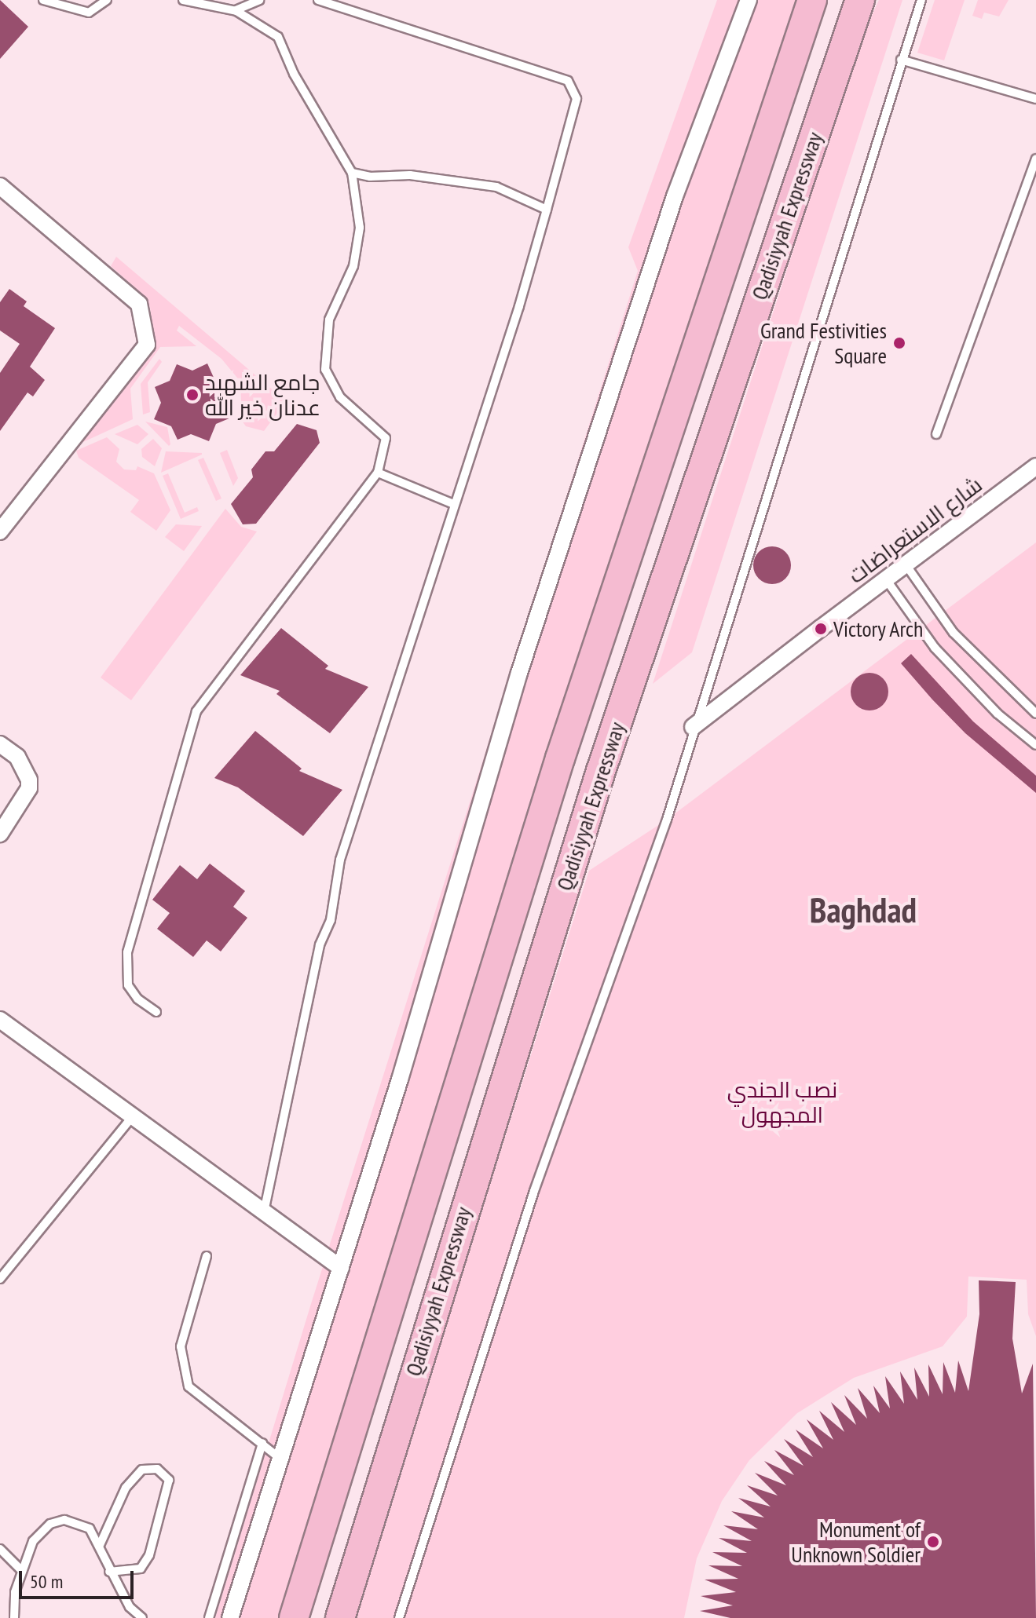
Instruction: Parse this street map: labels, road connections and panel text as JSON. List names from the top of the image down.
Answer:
{
  "streets": {
    "highway": ["Qadisiyyah Expressway"],
    "street": ["شارع الاستعراضات"]
  },
  "districts": ["Baghdad"],
  "parks": ["نصب الجندي المجهول"],
  "places": [
    "Grand Festivities Square",
    "جامع الشهيد عدنان خير الله",
    "Victory Arch",
    "Monument of Unknown Soldier"
  ],
  "scale_bar": "50 m"
}
